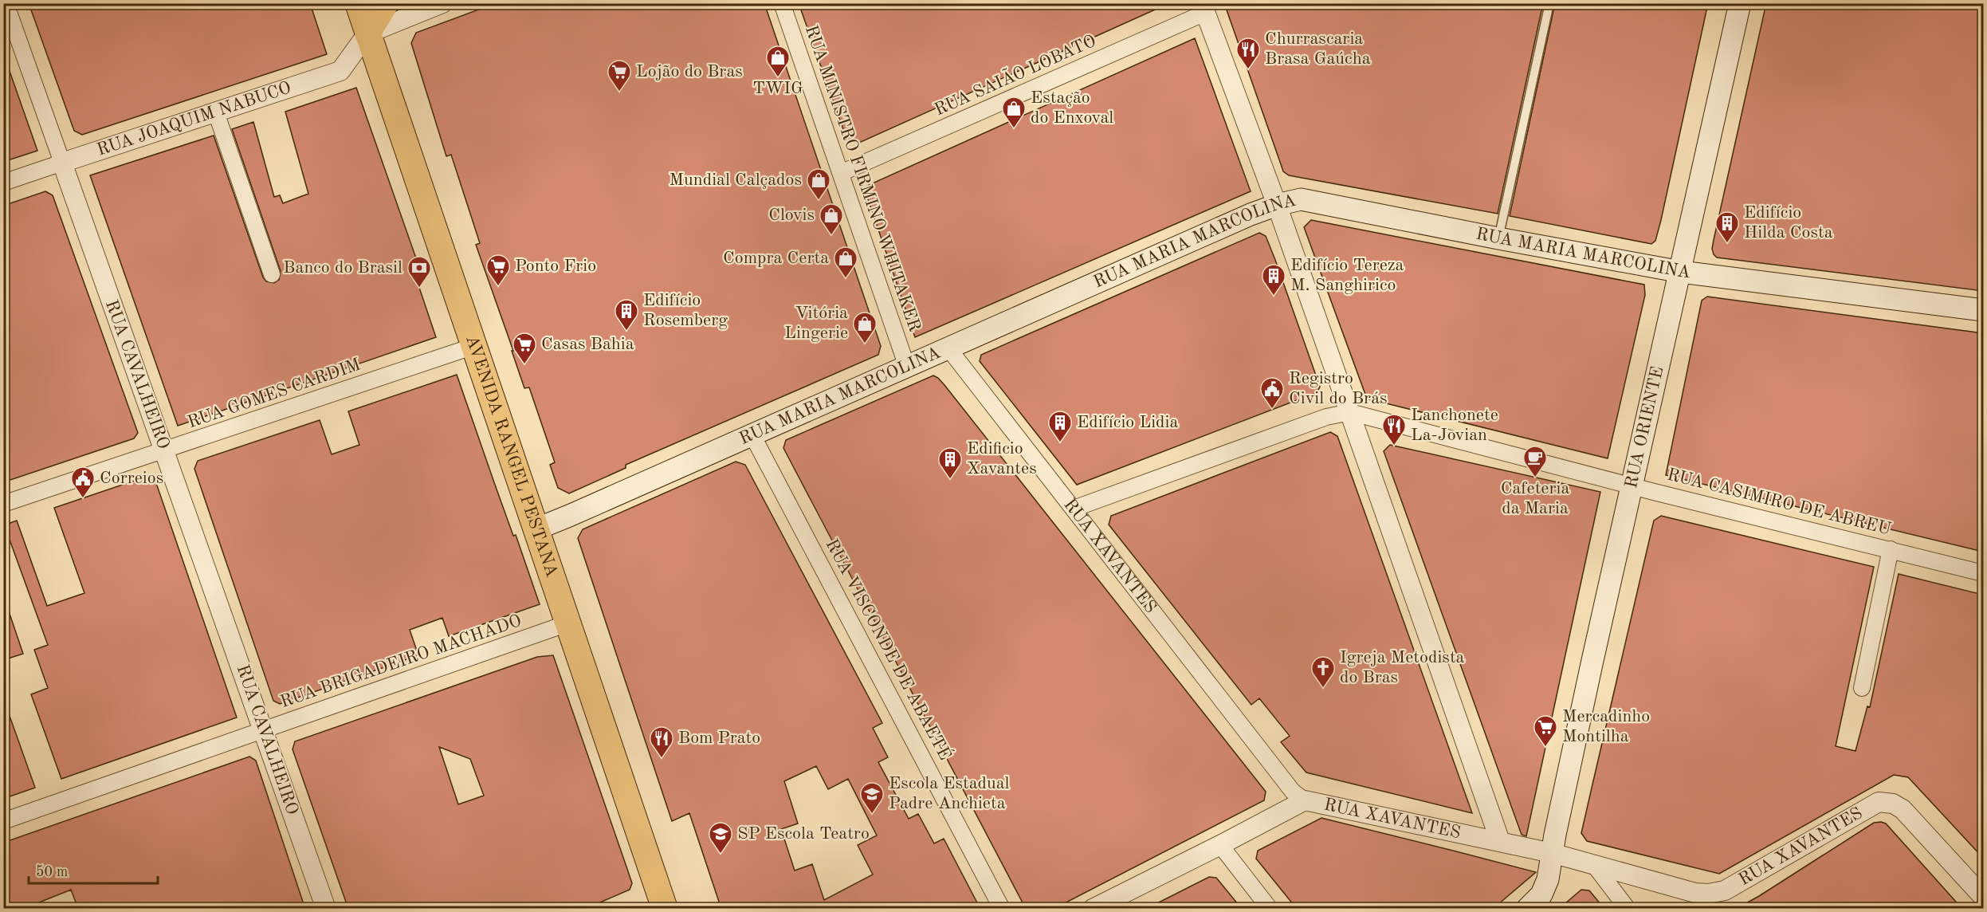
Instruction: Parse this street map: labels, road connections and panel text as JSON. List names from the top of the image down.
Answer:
{
  "streets": {
    "main road": ["RUA MARIA MARCOLINA", "RUA ORIENTE", "AVENIDA RANGEL PESTANA"],
    "street": [
      "RUA SAIÃO LOBATO",
      "RUA JOAQUIM NABUCO",
      "RUA MINISTRO FIRMINO WHITAKER",
      "RUA CAVALHEIRO",
      "RUA GOMES CARDIM",
      "RUA CASIMIRO DE ABREU",
      "RUA XAVANTES",
      "RUA VISCONDE DE ABAETÉ",
      "RUA BRIGADEIRO MACHADO"
    ]
  },
  "crossings": [
    ["RUA SAIÃO LOBATO", "RUA MINISTRO FIRMINO WHITAKER"],
    ["RUA JOAQUIM NABUCO", "RUA CAVALHEIRO"],
    ["RUA JOAQUIM NABUCO", "AVENIDA RANGEL PESTANA"],
    ["RUA MINISTRO FIRMINO WHITAKER", "RUA MARIA MARCOLINA"],
    ["RUA MARIA MARCOLINA", "RUA ORIENTE"],
    ["RUA MARIA MARCOLINA", "AVENIDA RANGEL PESTANA"],
    ["RUA MARIA MARCOLINA", "RUA XAVANTES"],
    ["RUA MARIA MARCOLINA", "RUA VISCONDE DE ABAETÉ"],
    ["RUA CAVALHEIRO", "RUA GOMES CARDIM"],
    ["RUA CAVALHEIRO", "RUA BRIGADEIRO MACHADO"],
    ["RUA GOMES CARDIM", "AVENIDA RANGEL PESTANA"],
    ["RUA ORIENTE", "RUA CASIMIRO DE ABREU"],
    ["RUA ORIENTE", "RUA XAVANTES"],
    ["AVENIDA RANGEL PESTANA", "RUA BRIGADEIRO MACHADO"],
    ["RUA CASIMIRO DE ABREU", "RUA XAVANTES"]
  ],
  "places": {
    "restaurant": ["Churrascaria Brasa Gaúcha", "Lanchonete La-Jovian", "Bom Prato"],
    "shop": [
      "TWIG",
      "Estação do Enxoval",
      "Mundial Calçados",
      "Clovis",
      "Compra Certa",
      "Vitória Lingerie"
    ],
    "supermarket": [
      "Lojão do Bras",
      "Ponto Frio",
      "Casas Bahia",
      "Mercadinho Montilha"
    ],
    "building": [
      "Edifício Hilda Costa",
      "Edifício Tereza M. Sanghirico",
      "Edifício Rosemberg",
      "Edifício Lidia",
      "Edificio Xavantes"
    ],
    "bank": ["Banco do Brasil"],
    "public building": ["Registro Civil do Brás", "Correios"],
    "cafe": ["Cafeteria da Maria"],
    "church": ["Igreja Metodista do Bras"],
    "school or university": ["Escola Estadual Padre Anchieta", "SP Escola Teatro"]
  },
  "scale_bar": "50 m"
}
